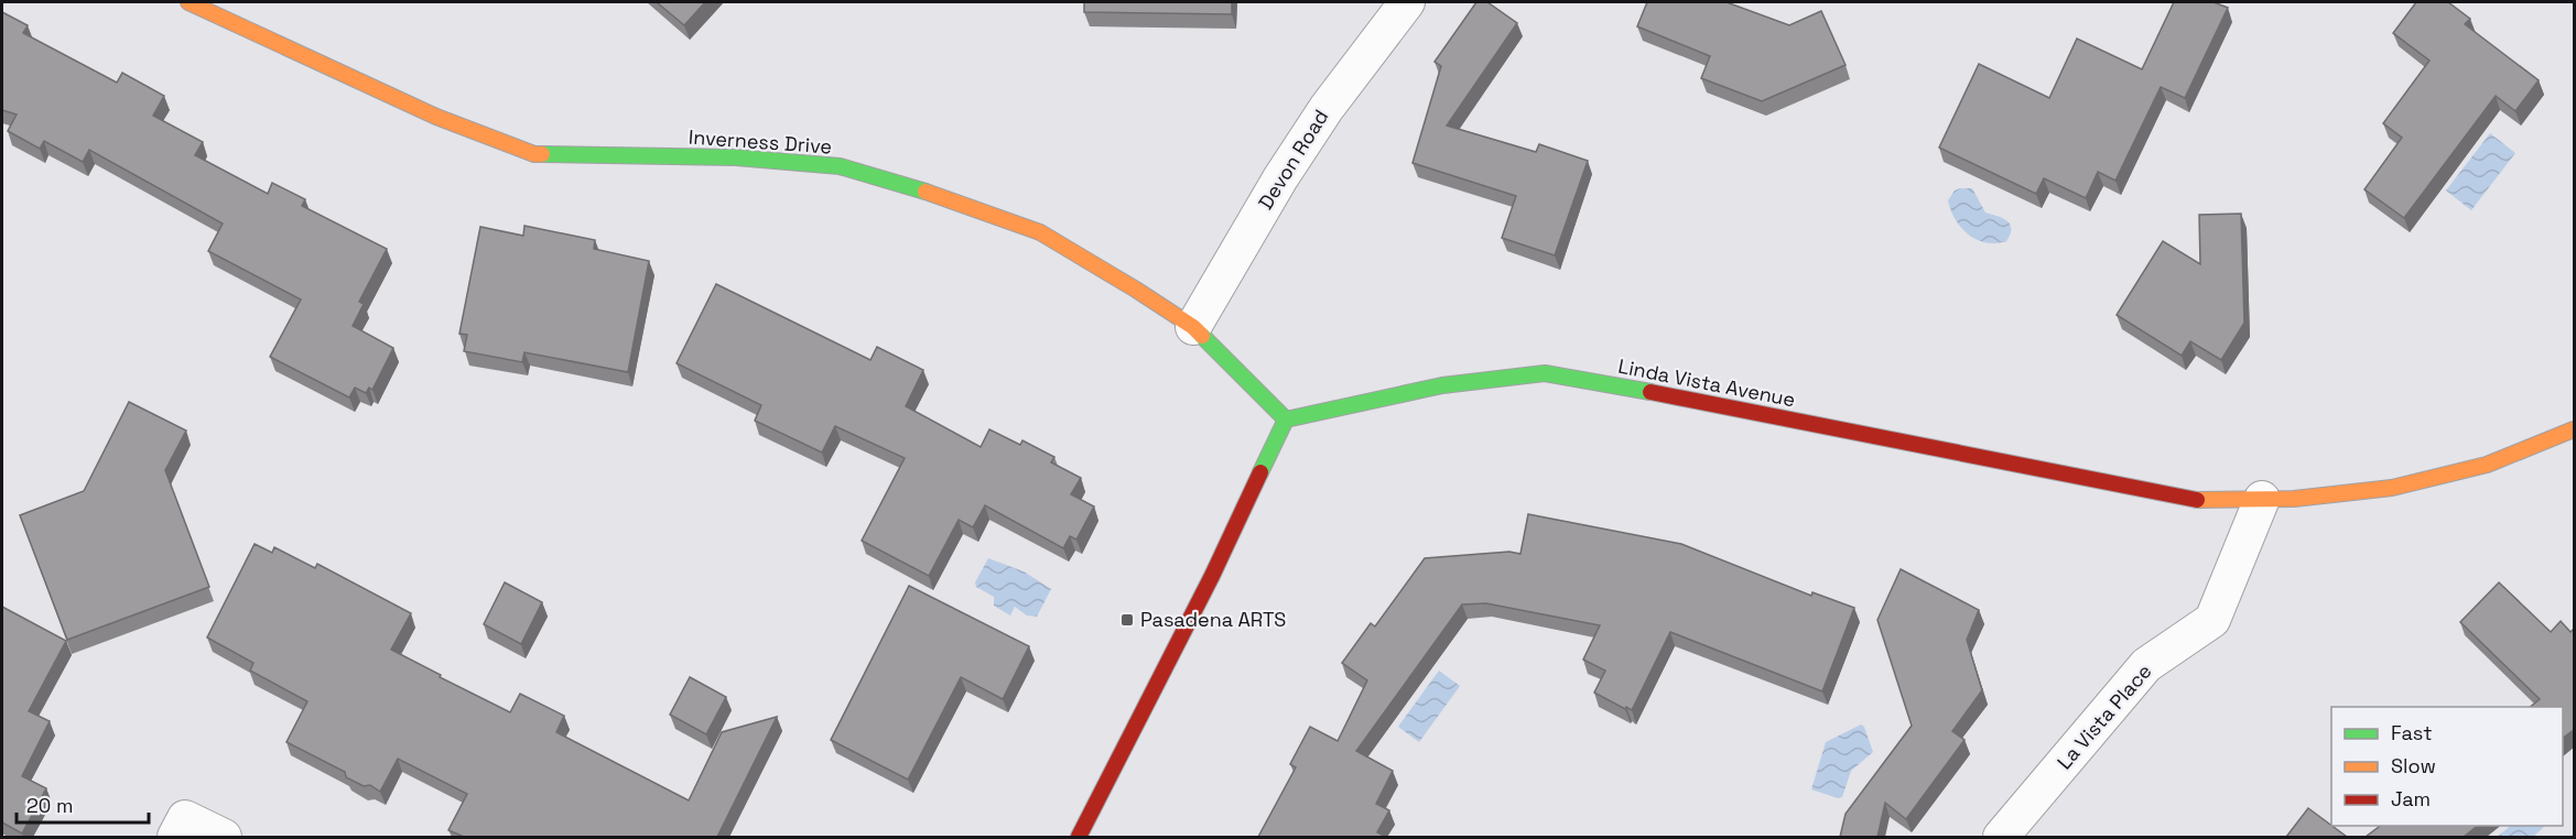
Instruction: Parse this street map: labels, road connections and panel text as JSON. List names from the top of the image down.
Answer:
{
  "streets": {
    "main road": ["Inverness Drive", "Linda Vista Avenue"],
    "street": ["Devon Road", "La Vista Place"]
  },
  "crossings": [
    ["Inverness Drive", "Devon Road"],
    ["Inverness Drive", "Linda Vista Avenue"],
    ["Linda Vista Avenue", "La Vista Place"]
  ],
  "places": {
    "transit": ["Pasadena ARTS"]
  },
  "legend": ["Fast", "Slow", "Jam"],
  "scale_bar": "20 m"
}
